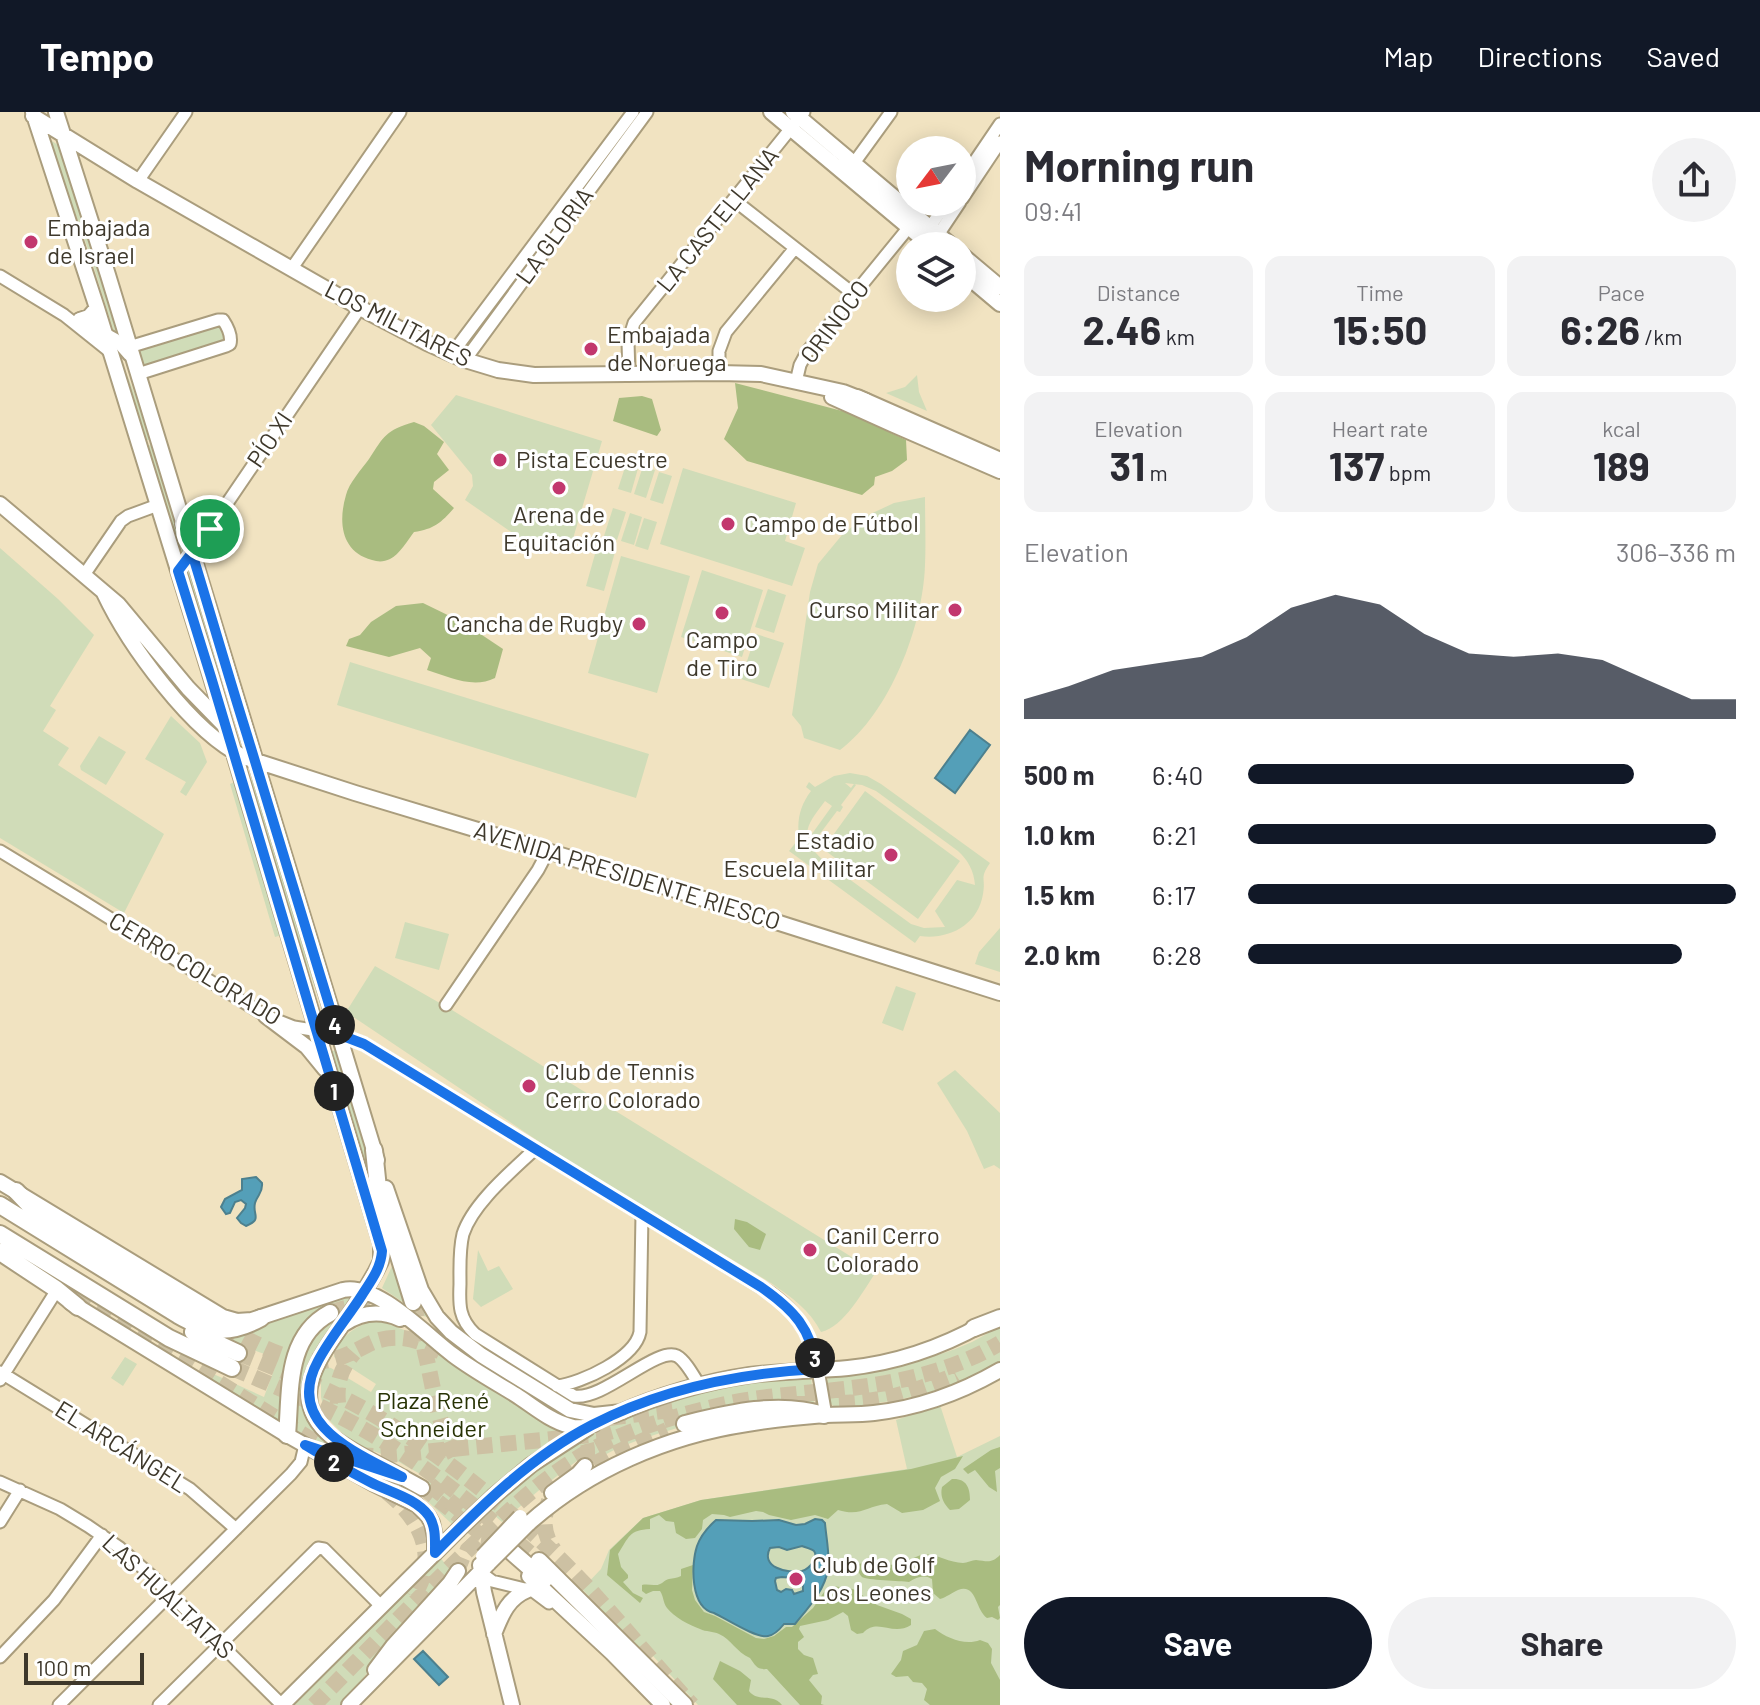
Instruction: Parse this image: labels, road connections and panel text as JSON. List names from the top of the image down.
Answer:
{
  "streets": {
    "main road": ["LOS MILITARES", "AVENIDA PRESIDENTE RIESCO"],
    "street": [
      "LA CASTELLANA",
      "LA GLORIA",
      "ORINOCO",
      "PÍO XI",
      "CERRO COLORADO",
      "EL ARCÁNGEL",
      "LAS HUALTATAS"
    ]
  },
  "crossings": [
    ["LA CASTELLANA", "LOS MILITARES"],
    ["LA GLORIA", "LOS MILITARES"],
    ["ORINOCO", "LOS MILITARES"],
    ["LOS MILITARES", "PÍO XI"]
  ],
  "parks": ["Plaza René Schneider"],
  "places": [
    "Embajada de Israel",
    "Embajada de Noruega",
    "Pista Ecuestre",
    "Arena de Equitación",
    "Campo de Fútbol",
    "Curso Militar",
    "Campo de Tiro",
    "Cancha de Rugby",
    "Estadio Escuela Militar",
    "Club de Tennis Cerro Colorado",
    "Canil Cerro Colorado",
    "Club de Golf Los Leones"
  ],
  "scale_bar": "100 m",
  "north": "bottom left",
  "page": {
    "header": "Tempo",
    "nav": ["Map", "Directions", "Saved"],
    "heading": ["Morning run", "09:41"],
    "stats": [
      ["Distance", "2.46 km"],
      ["Time", "15:50"],
      ["Pace", "6:26 /km"],
      ["Elevation", "31 m"],
      ["Heart rate", "137 bpm"],
      ["kcal", "189"]
    ],
    "chart": ["Elevation", "306–336 m"],
    "list": [
      {
        "name": "500 m",
        "note": "6:40"
      },
      {
        "name": "1.0 km",
        "note": "6:21"
      },
      {
        "name": "1.5 km",
        "note": "6:17"
      },
      {
        "name": "2.0 km",
        "note": "6:28"
      }
    ],
    "pins": [
      "4",
      "1",
      "3",
      "2"
    ],
    "buttons": ["Save", "Share"],
    "scale": "100 m"
  }
}
